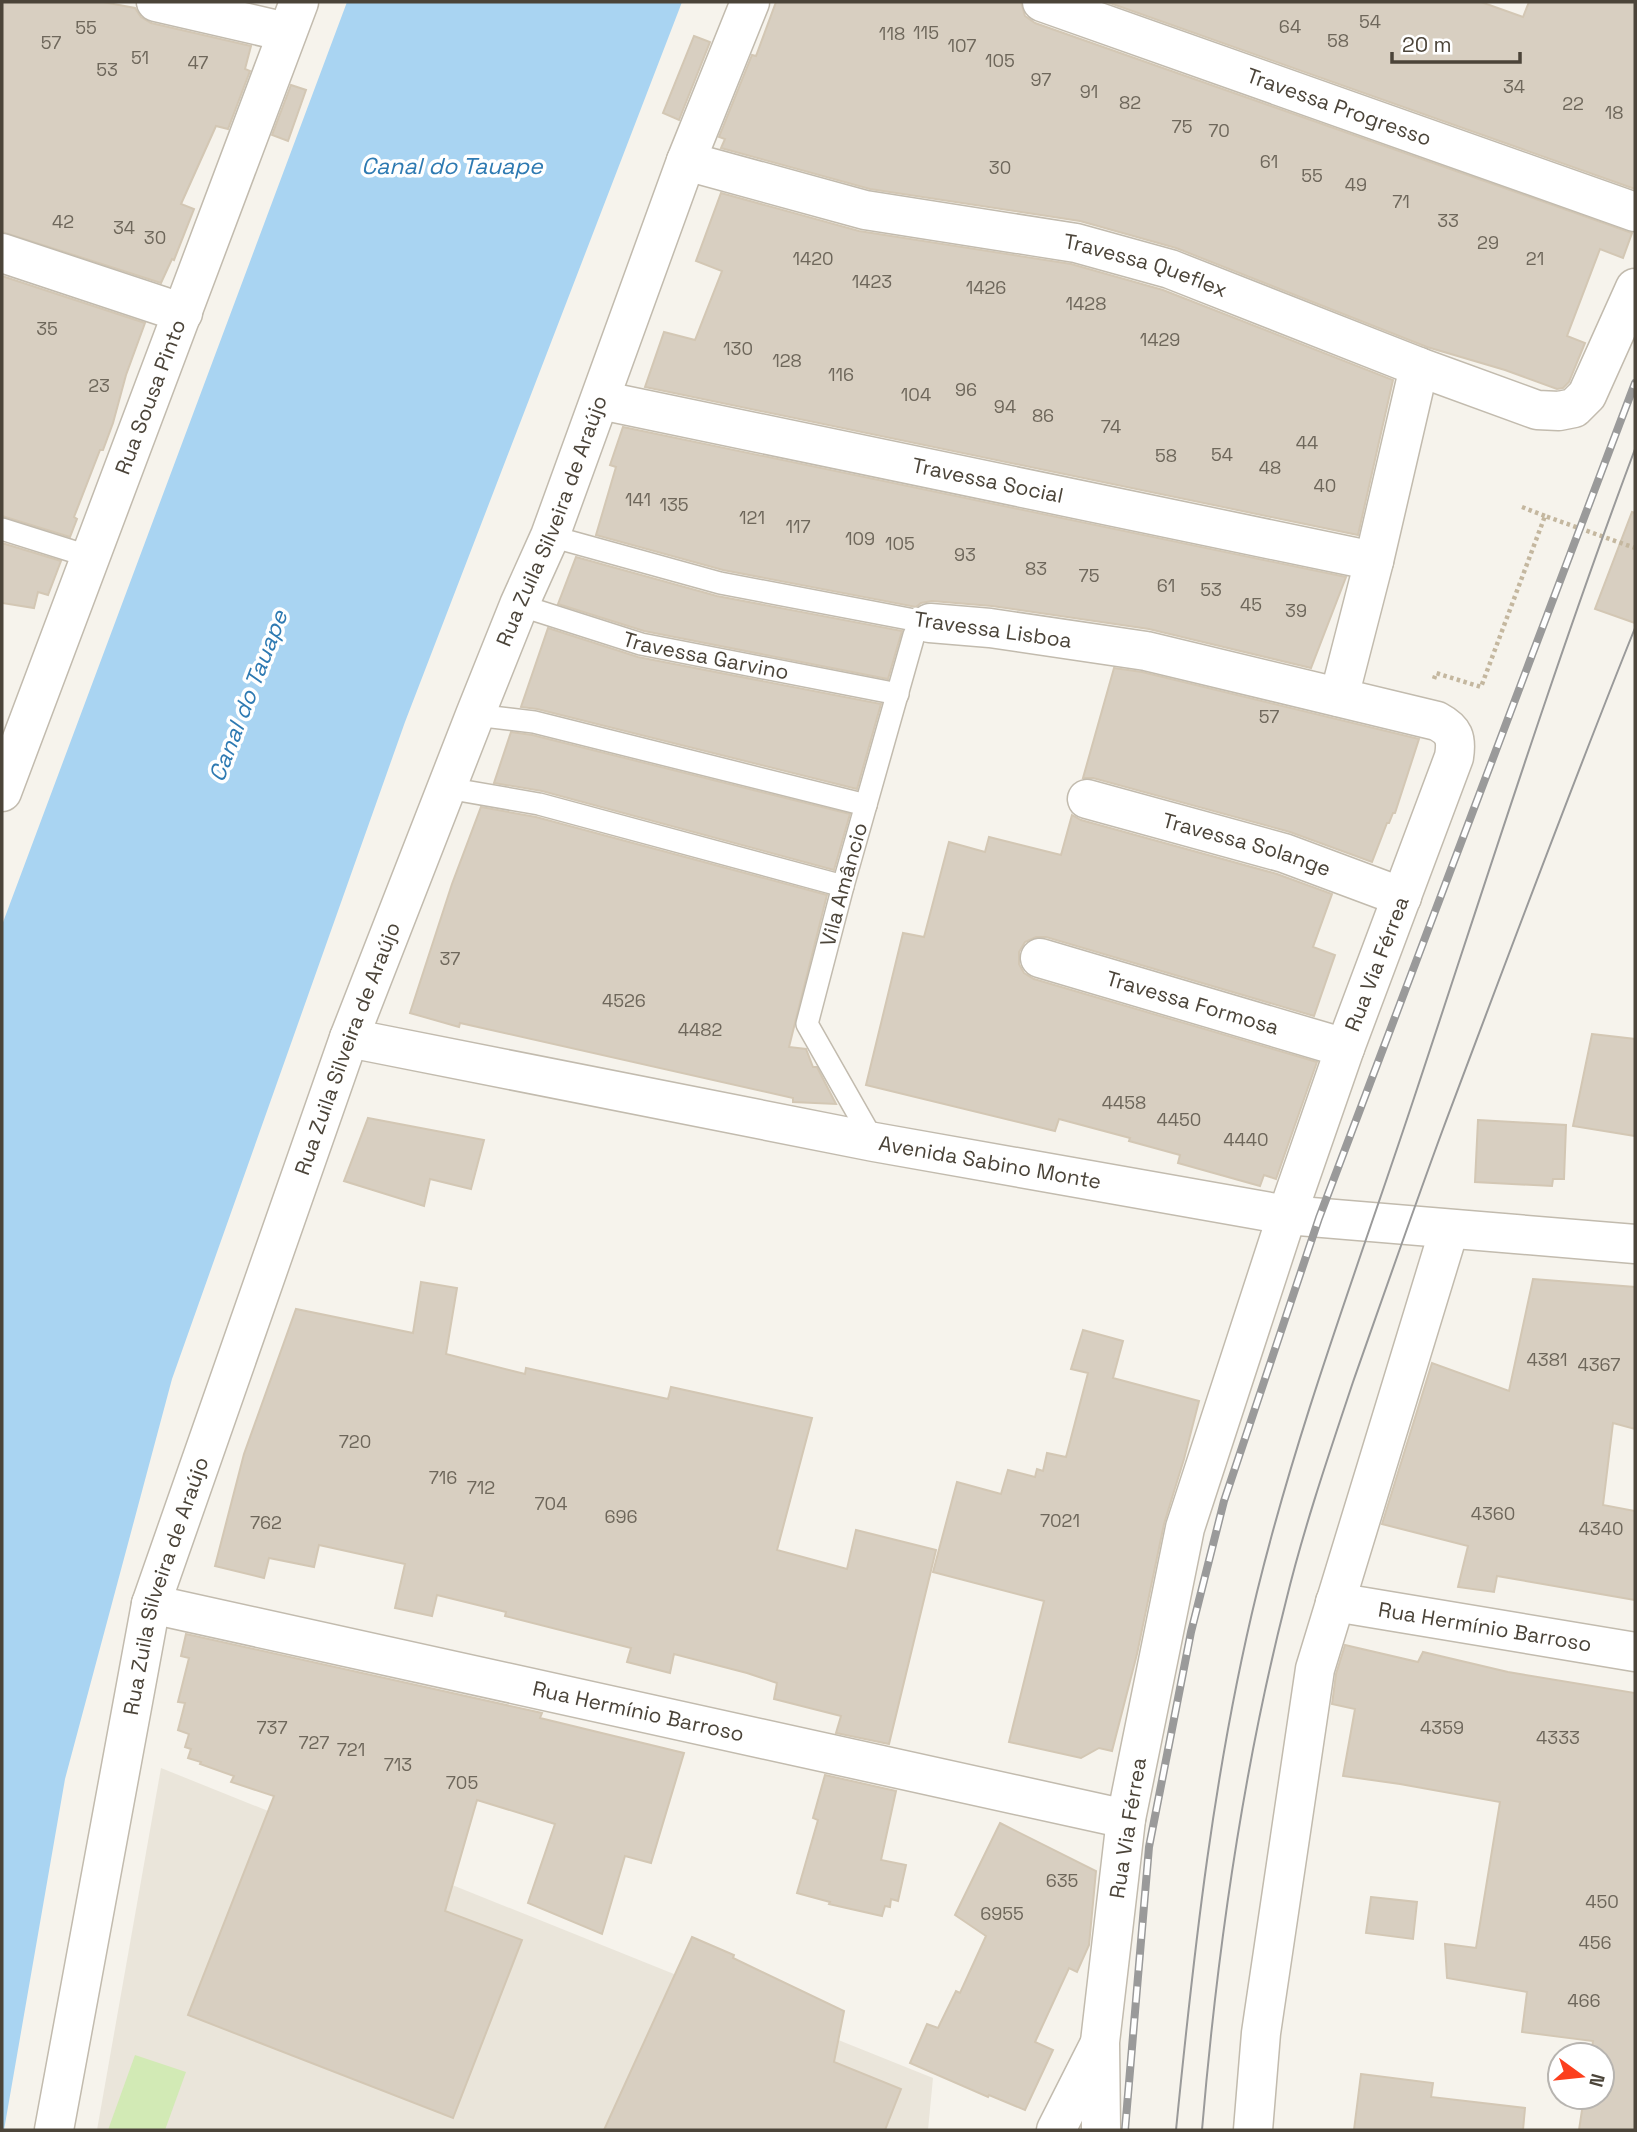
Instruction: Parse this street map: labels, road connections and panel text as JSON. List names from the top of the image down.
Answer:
{
  "streets": {
    "street": [
      "Travessa Progresso",
      "Travessa Queflex",
      "Rua Sousa Pinto",
      "Travessa Social",
      "Rua Zuila Silveira de Araújo",
      "Travessa Lisboa",
      "Travessa Solange",
      "Rua Via Férrea",
      "Travessa Formosa",
      "Avenida Sabino Monte",
      "Rua Hermínio Barroso"
    ],
    "lane": ["Travessa Garvino", "Vila Amâncio"]
  },
  "crossings": [
    ["Travessa Queflex", "Rua Zuila Silveira de Araújo"],
    ["Travessa Social", "Rua Zuila Silveira de Araújo"],
    ["Rua Zuila Silveira de Araújo", "Travessa Lisboa"],
    ["Rua Zuila Silveira de Araújo", "Travessa Garvino"],
    ["Rua Zuila Silveira de Araújo", "Avenida Sabino Monte"],
    ["Rua Zuila Silveira de Araújo", "Rua Hermínio Barroso"],
    ["Travessa Lisboa", "Vila Amâncio"],
    ["Travessa Lisboa", "Rua Via Férrea"],
    ["Travessa Garvino", "Vila Amâncio"],
    ["Travessa Solange", "Rua Via Férrea"],
    ["Vila Amâncio", "Avenida Sabino Monte"],
    ["Rua Via Férrea", "Travessa Formosa"],
    ["Rua Via Férrea", "Avenida Sabino Monte"],
    ["Rua Via Férrea", "Rua Hermínio Barroso"]
  ],
  "water": ["Canal do Tauape"],
  "house_numbers": [
    "54",
    "64",
    "55",
    "115",
    "118",
    "58",
    "57",
    "107",
    "51",
    "105",
    "47",
    "53",
    "97",
    "34",
    "91",
    "82",
    "22",
    "18",
    "75",
    "70",
    "61",
    "30",
    "55",
    "49",
    "71",
    "33",
    "42",
    "34",
    "30",
    "29",
    "1420",
    "21",
    "1423",
    "1426",
    "1428",
    "35",
    "1429",
    "130",
    "128",
    "116",
    "23",
    "96",
    "104",
    "94",
    "86",
    "74",
    "44",
    "54",
    "58",
    "48",
    "40",
    "141",
    "135",
    "121",
    "117",
    "109",
    "105",
    "93",
    "83",
    "75",
    "61",
    "53",
    "45",
    "39",
    "57",
    "37",
    "4526",
    "4482",
    "4458",
    "4450",
    "4440",
    "4381",
    "4367",
    "720",
    "716",
    "712",
    "704",
    "4360",
    "696",
    "7021",
    "762",
    "4340",
    "737",
    "4359",
    "4333",
    "727",
    "721",
    "713",
    "705",
    "635",
    "450",
    "6955",
    "456",
    "466"
  ],
  "scale_bar": "20 m",
  "north": "right"
}
